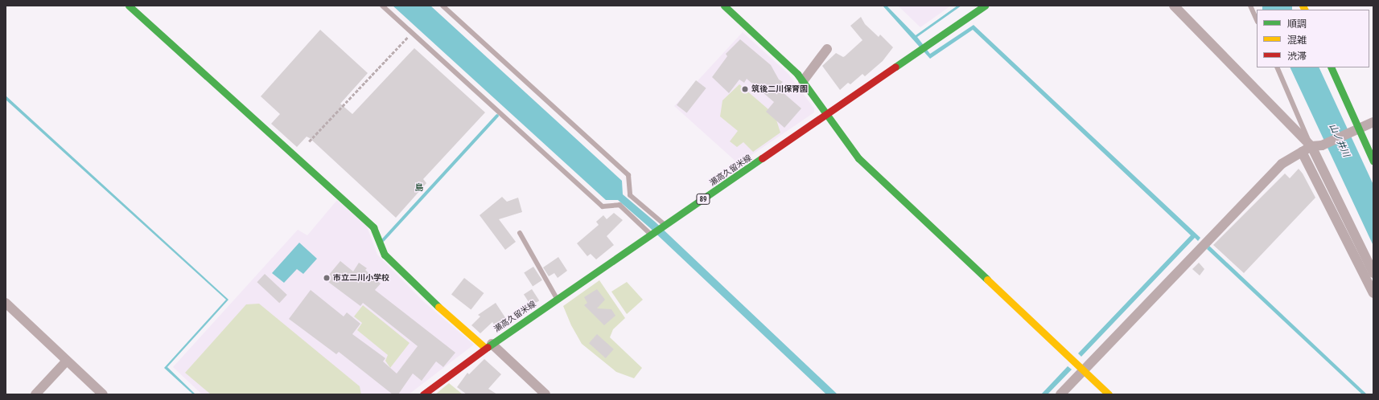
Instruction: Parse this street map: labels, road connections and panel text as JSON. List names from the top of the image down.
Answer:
{
  "streets": {
    "street": ["瀬高久留米線", "89"]
  },
  "districts": ["島"],
  "water": ["山ノ井川"],
  "places": ["筑後二川保育園", "市立二川小学校"],
  "legend": ["順調", "混雑", "渋滞"]
}
